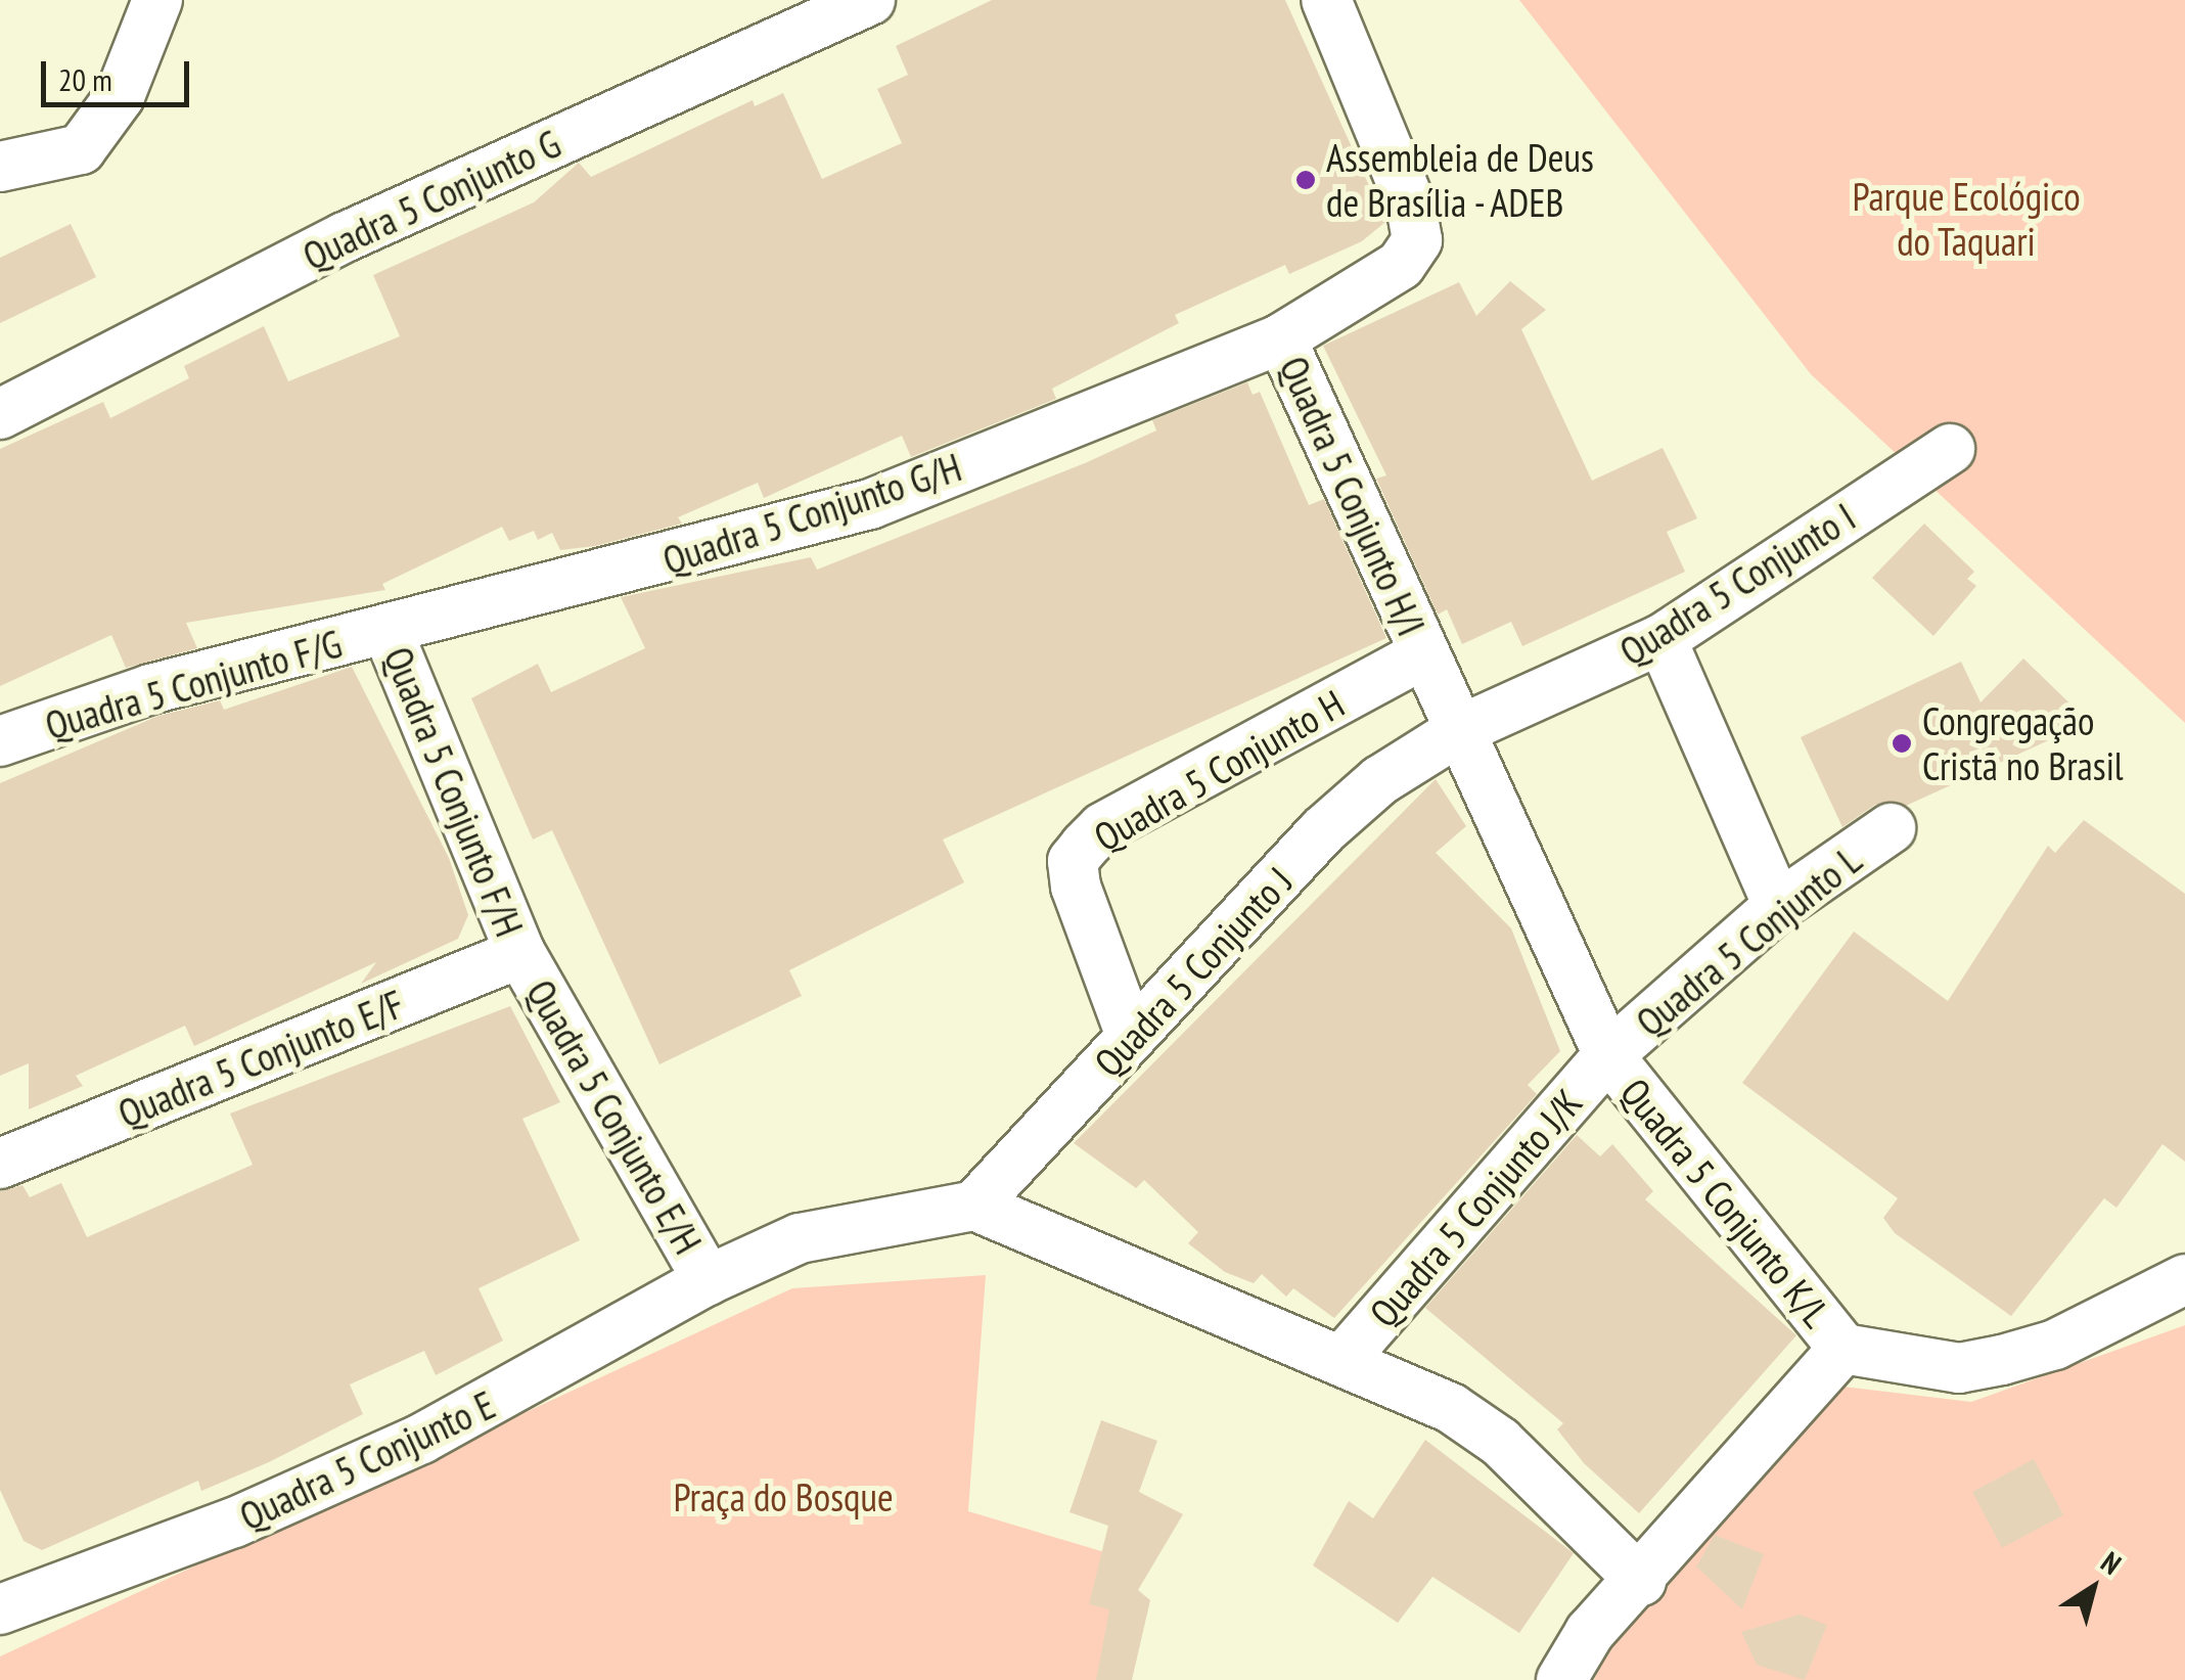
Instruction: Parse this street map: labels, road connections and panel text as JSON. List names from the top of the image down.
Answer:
{
  "streets": {
    "street": [
      "Quadra 5 Conjunto G",
      "Quadra 5 Conjunto H/I",
      "Quadra 5 Conjunto G/H",
      "Quadra 5 Conjunto I",
      "Quadra 5 Conjunto F/G",
      "Quadra 5 Conjunto H",
      "Quadra 5 Conjunto F/H",
      "Quadra 5 Conjunto L",
      "Quadra 5 Conjunto J",
      "Quadra 5 Conjunto E/F",
      "Quadra 5 Conjunto E/H",
      "Quadra 5 Conjunto K/L",
      "Quadra 5 Conjunto J/K",
      "Quadra 5 Conjunto E"
    ]
  },
  "crossings": [
    ["Quadra 5 Conjunto H/I", "Quadra 5 Conjunto G/H"],
    ["Quadra 5 Conjunto H/I", "Quadra 5 Conjunto I"],
    ["Quadra 5 Conjunto H/I", "Quadra 5 Conjunto H"],
    ["Quadra 5 Conjunto H/I", "Quadra 5 Conjunto J"],
    ["Quadra 5 Conjunto G/H", "Quadra 5 Conjunto F/G"],
    ["Quadra 5 Conjunto G/H", "Quadra 5 Conjunto F/H"],
    ["Quadra 5 Conjunto I", "Quadra 5 Conjunto J"],
    ["Quadra 5 Conjunto F/G", "Quadra 5 Conjunto F/H"],
    ["Quadra 5 Conjunto H", "Quadra 5 Conjunto J"],
    ["Quadra 5 Conjunto F/H", "Quadra 5 Conjunto E/F"],
    ["Quadra 5 Conjunto F/H", "Quadra 5 Conjunto E/H"],
    ["Quadra 5 Conjunto L", "Quadra 5 Conjunto K/L"],
    ["Quadra 5 Conjunto L", "Quadra 5 Conjunto J/K"],
    ["Quadra 5 Conjunto J", "Quadra 5 Conjunto E"],
    ["Quadra 5 Conjunto E/F", "Quadra 5 Conjunto E/H"],
    ["Quadra 5 Conjunto E/H", "Quadra 5 Conjunto E"],
    ["Quadra 5 Conjunto K/L", "Quadra 5 Conjunto J/K"]
  ],
  "parks": ["Parque Ecológico do Taquari", "Praça do Bosque"],
  "places": ["Assembleia de Deus de Brasília - ADEB", "Congregação Cristã no Brasil"],
  "scale_bar": "20 m",
  "north": "top right"
}
